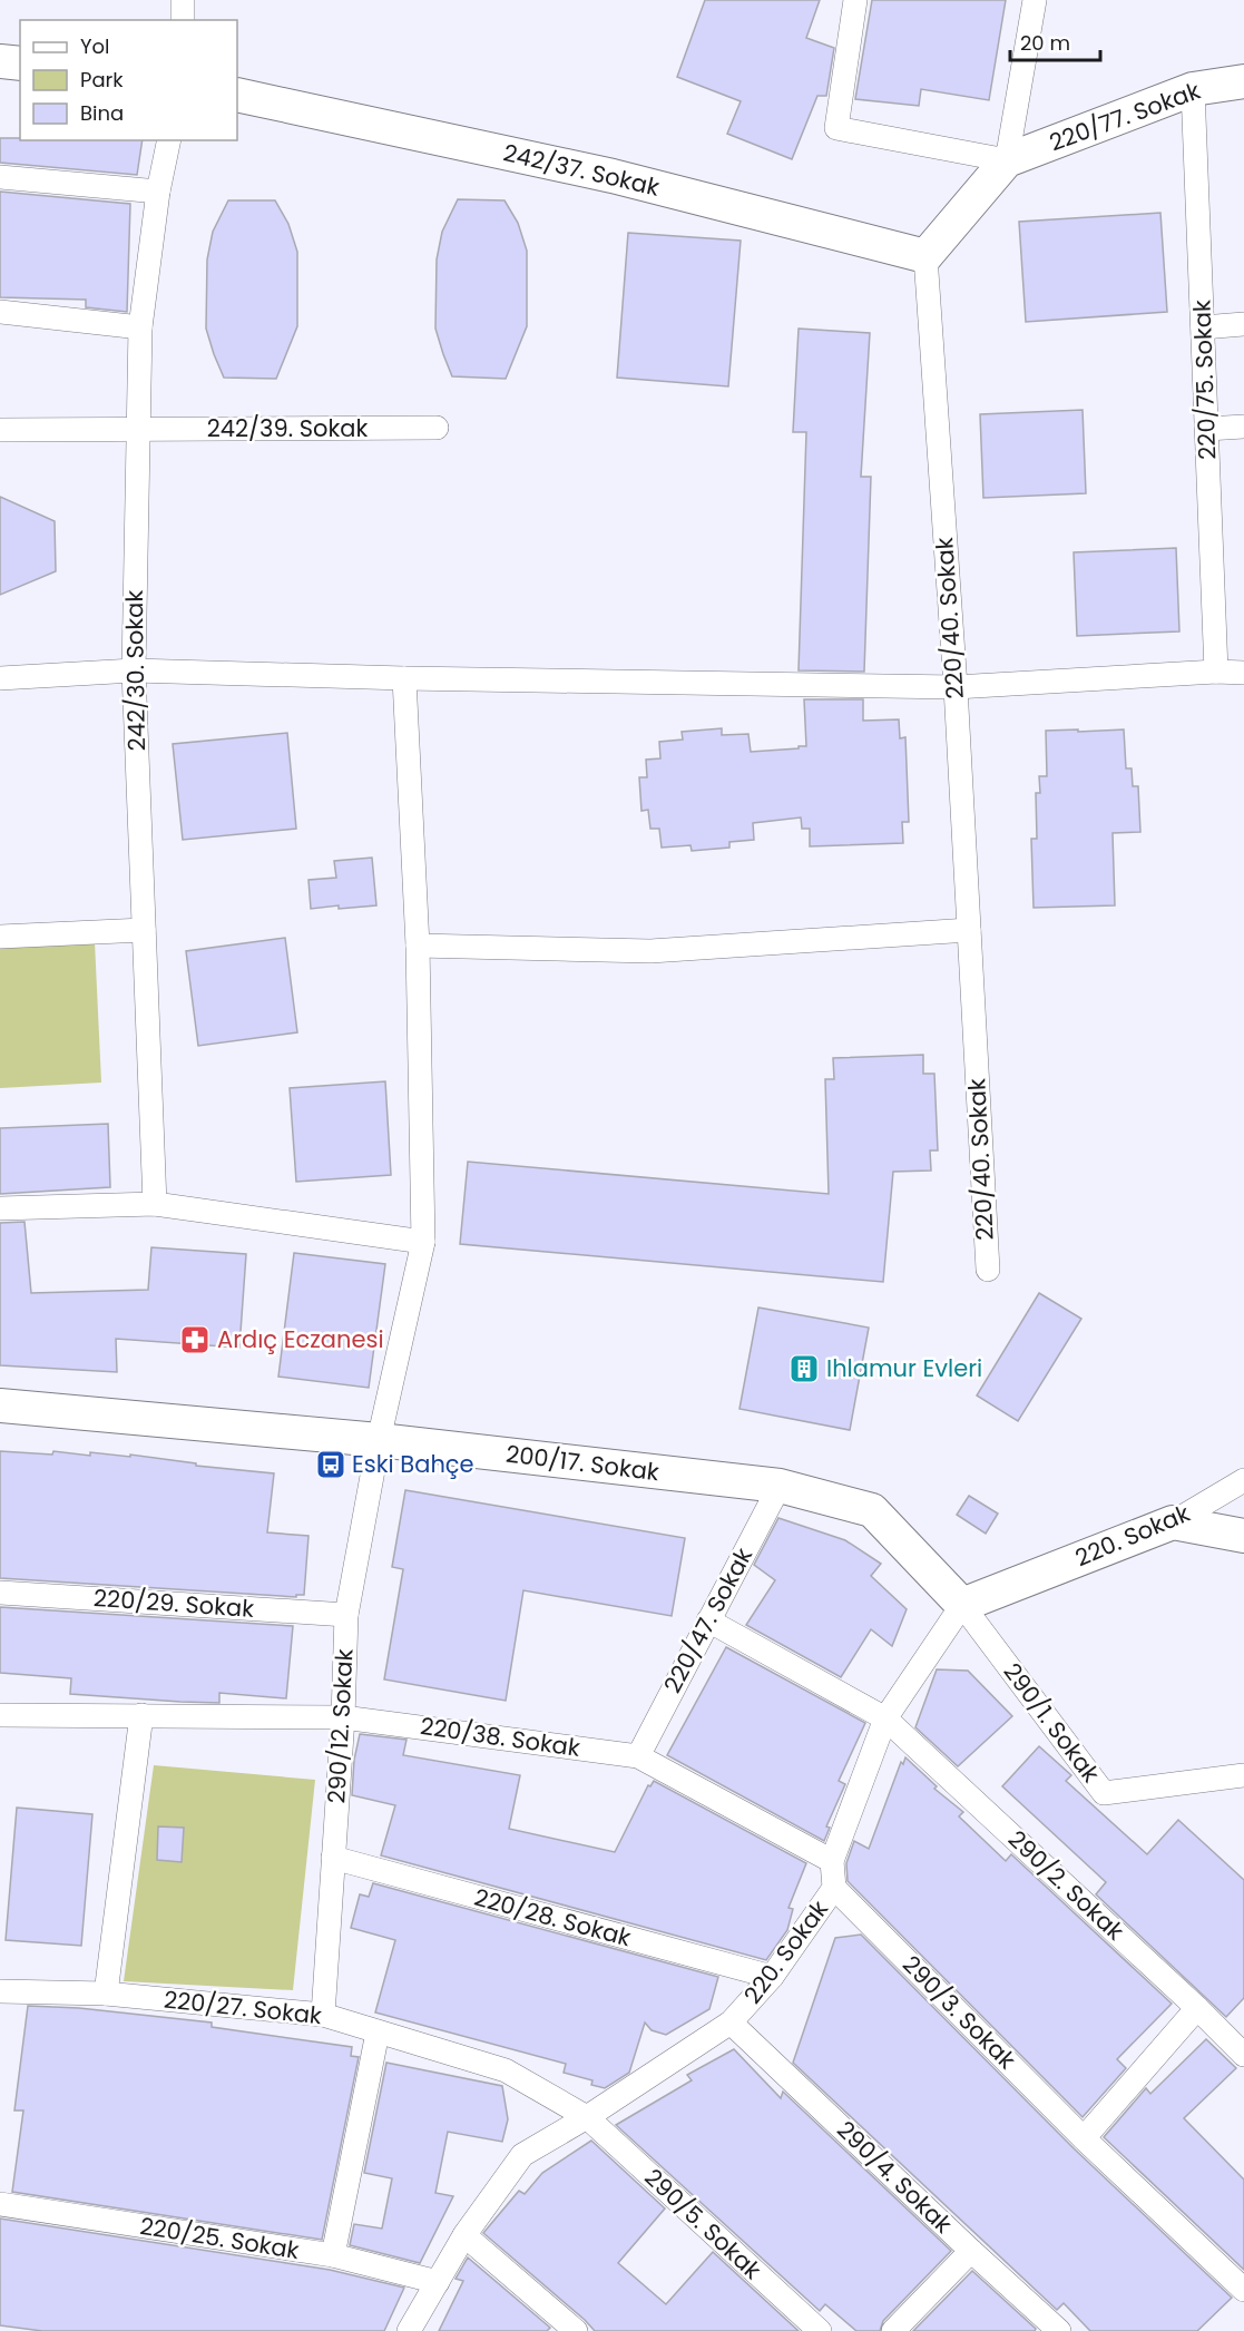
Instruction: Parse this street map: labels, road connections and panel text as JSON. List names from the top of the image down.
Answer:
{
  "streets": {
    "street": [
      "220/77. Sokak",
      "242/37. Sokak",
      "220/75. Sokak",
      "242/39. Sokak",
      "220/40. Sokak",
      "242/30. Sokak",
      "200/17. Sokak",
      "220. Sokak",
      "220/29. Sokak",
      "220/47. Sokak",
      "290/1. Sokak",
      "290/12. Sokak",
      "220/38. Sokak",
      "290/2. Sokak",
      "220/28. Sokak",
      "220/27. Sokak",
      "290/3. Sokak",
      "290/4. Sokak",
      "290/5. Sokak",
      "220/25. Sokak"
    ]
  },
  "crossings": [
    ["220/77. Sokak", "220/75. Sokak"],
    ["242/37. Sokak", "220/40. Sokak"],
    ["242/39. Sokak", "242/30. Sokak"],
    ["200/17. Sokak", "220. Sokak"],
    ["200/17. Sokak", "220/47. Sokak"],
    ["200/17. Sokak", "290/1. Sokak"],
    ["200/17. Sokak", "290/12. Sokak"],
    ["220. Sokak", "290/1. Sokak"],
    ["220. Sokak", "220/38. Sokak"],
    ["220. Sokak", "290/2. Sokak"],
    ["220. Sokak", "220/28. Sokak"],
    ["220. Sokak", "220/27. Sokak"],
    ["220. Sokak", "290/3. Sokak"],
    ["220. Sokak", "290/4. Sokak"],
    ["220. Sokak", "290/5. Sokak"],
    ["220. Sokak", "220/25. Sokak"],
    ["220/29. Sokak", "290/12. Sokak"],
    ["220/47. Sokak", "220/38. Sokak"],
    ["220/47. Sokak", "290/2. Sokak"],
    ["290/12. Sokak", "220/38. Sokak"],
    ["290/12. Sokak", "220/28. Sokak"],
    ["290/12. Sokak", "220/27. Sokak"],
    ["220/27. Sokak", "290/5. Sokak"]
  ],
  "places": {
    "pharmacy": ["Ardıç Eczanesi"],
    "building": ["Ihlamur Evleri"],
    "bus stop": ["Eski Bahçe"]
  },
  "legend": ["Yol", "Park", "Bina"],
  "scale_bar": "20 m"
}
